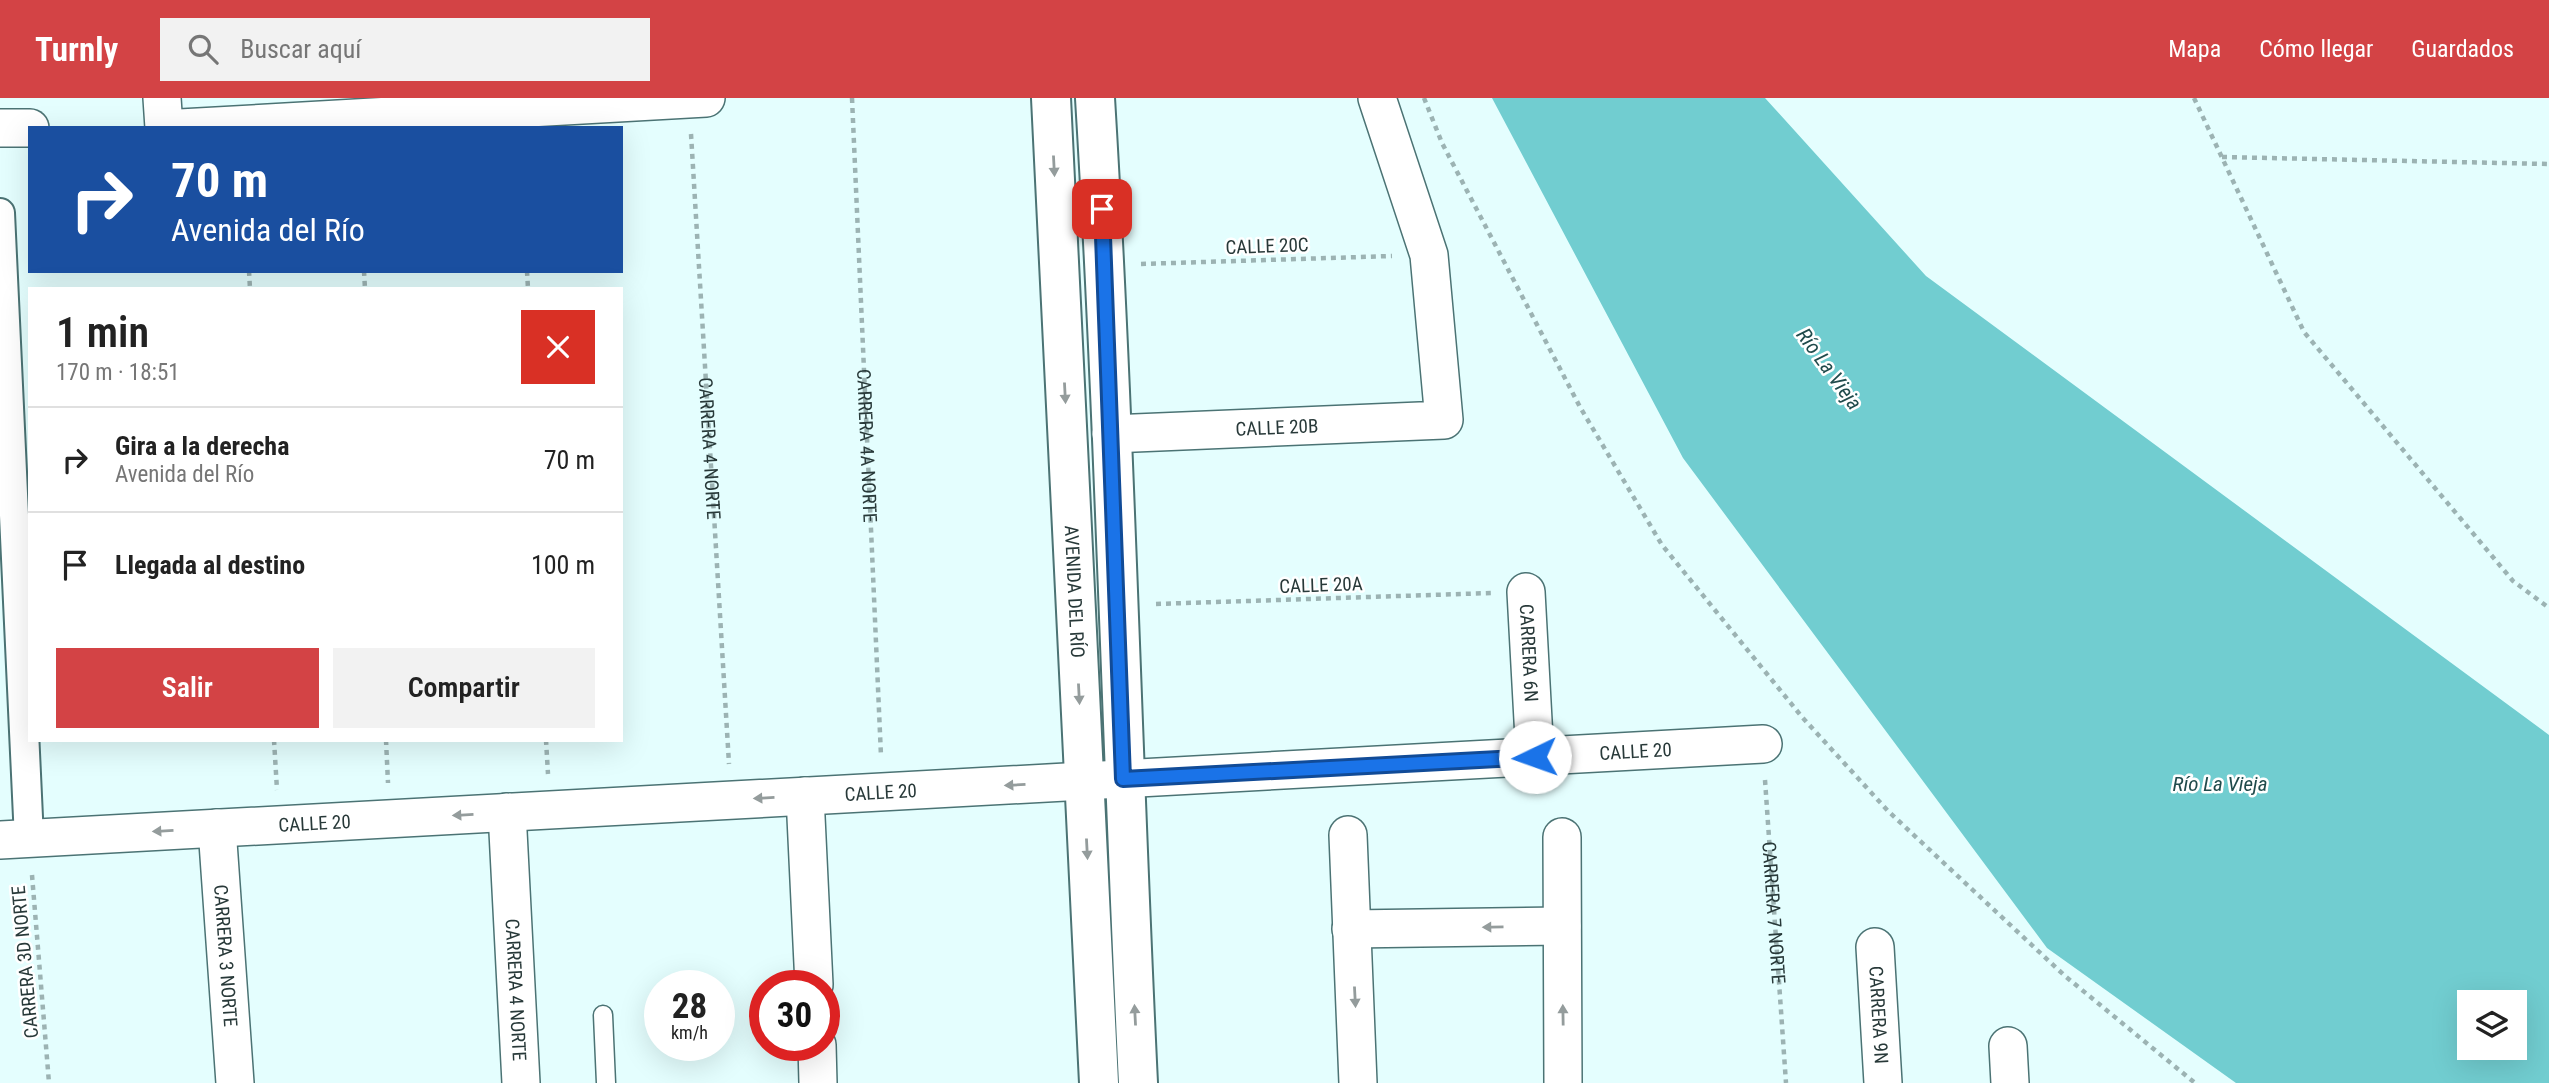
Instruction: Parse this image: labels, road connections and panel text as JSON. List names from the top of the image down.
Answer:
{
  "streets": {
    "street": [
      "CALLE 20B",
      "CARRERA 4 NORTE",
      "AVENIDA DEL RÍO",
      "CARRERA 6N",
      "CALLE 20",
      "CARRERA 3 NORTE",
      "CARRERA 9N"
    ],
    "path": [
      "CALLE 20C",
      "CARRERA 4A NORTE",
      "CALLE 20A",
      "CARRERA 7 NORTE",
      "CARRERA 3D NORTE"
    ]
  },
  "crossings": [
    ["CALLE 20C", "CALLE 20B"],
    ["CARRERA 4A NORTE", "CALLE 20"],
    ["CARRERA 4 NORTE", "CALLE 20"],
    ["CALLE 20A", "CARRERA 6N"],
    ["AVENIDA DEL RÍO", "CALLE 20"],
    ["CARRERA 6N", "CALLE 20"],
    ["CALLE 20", "CARRERA 7 NORTE"],
    ["CALLE 20", "CARRERA 3 NORTE"],
    ["CALLE 20", "CARRERA 3D NORTE"]
  ],
  "one_way": ["CALLE 20"],
  "water": ["Río La Vieja"],
  "page": {
    "header": "Turnly",
    "search": "Buscar aquí",
    "nav": ["Mapa", "Cómo llegar", "Guardados"],
    "turn": ["70 m", "Avenida del Río"],
    "heading": ["1 min", "170 m · 18:51"],
    "list": [
      {
        "name": "Gira a la derecha",
        "note": "Avenida del Río",
        "value": "70 m"
      },
      {
        "name": "Llegada al destino",
        "value": "100 m"
      }
    ],
    "buttons": ["Salir", "Compartir"],
    "speed": "28 km/h",
    "limit": "30"
  }
}
